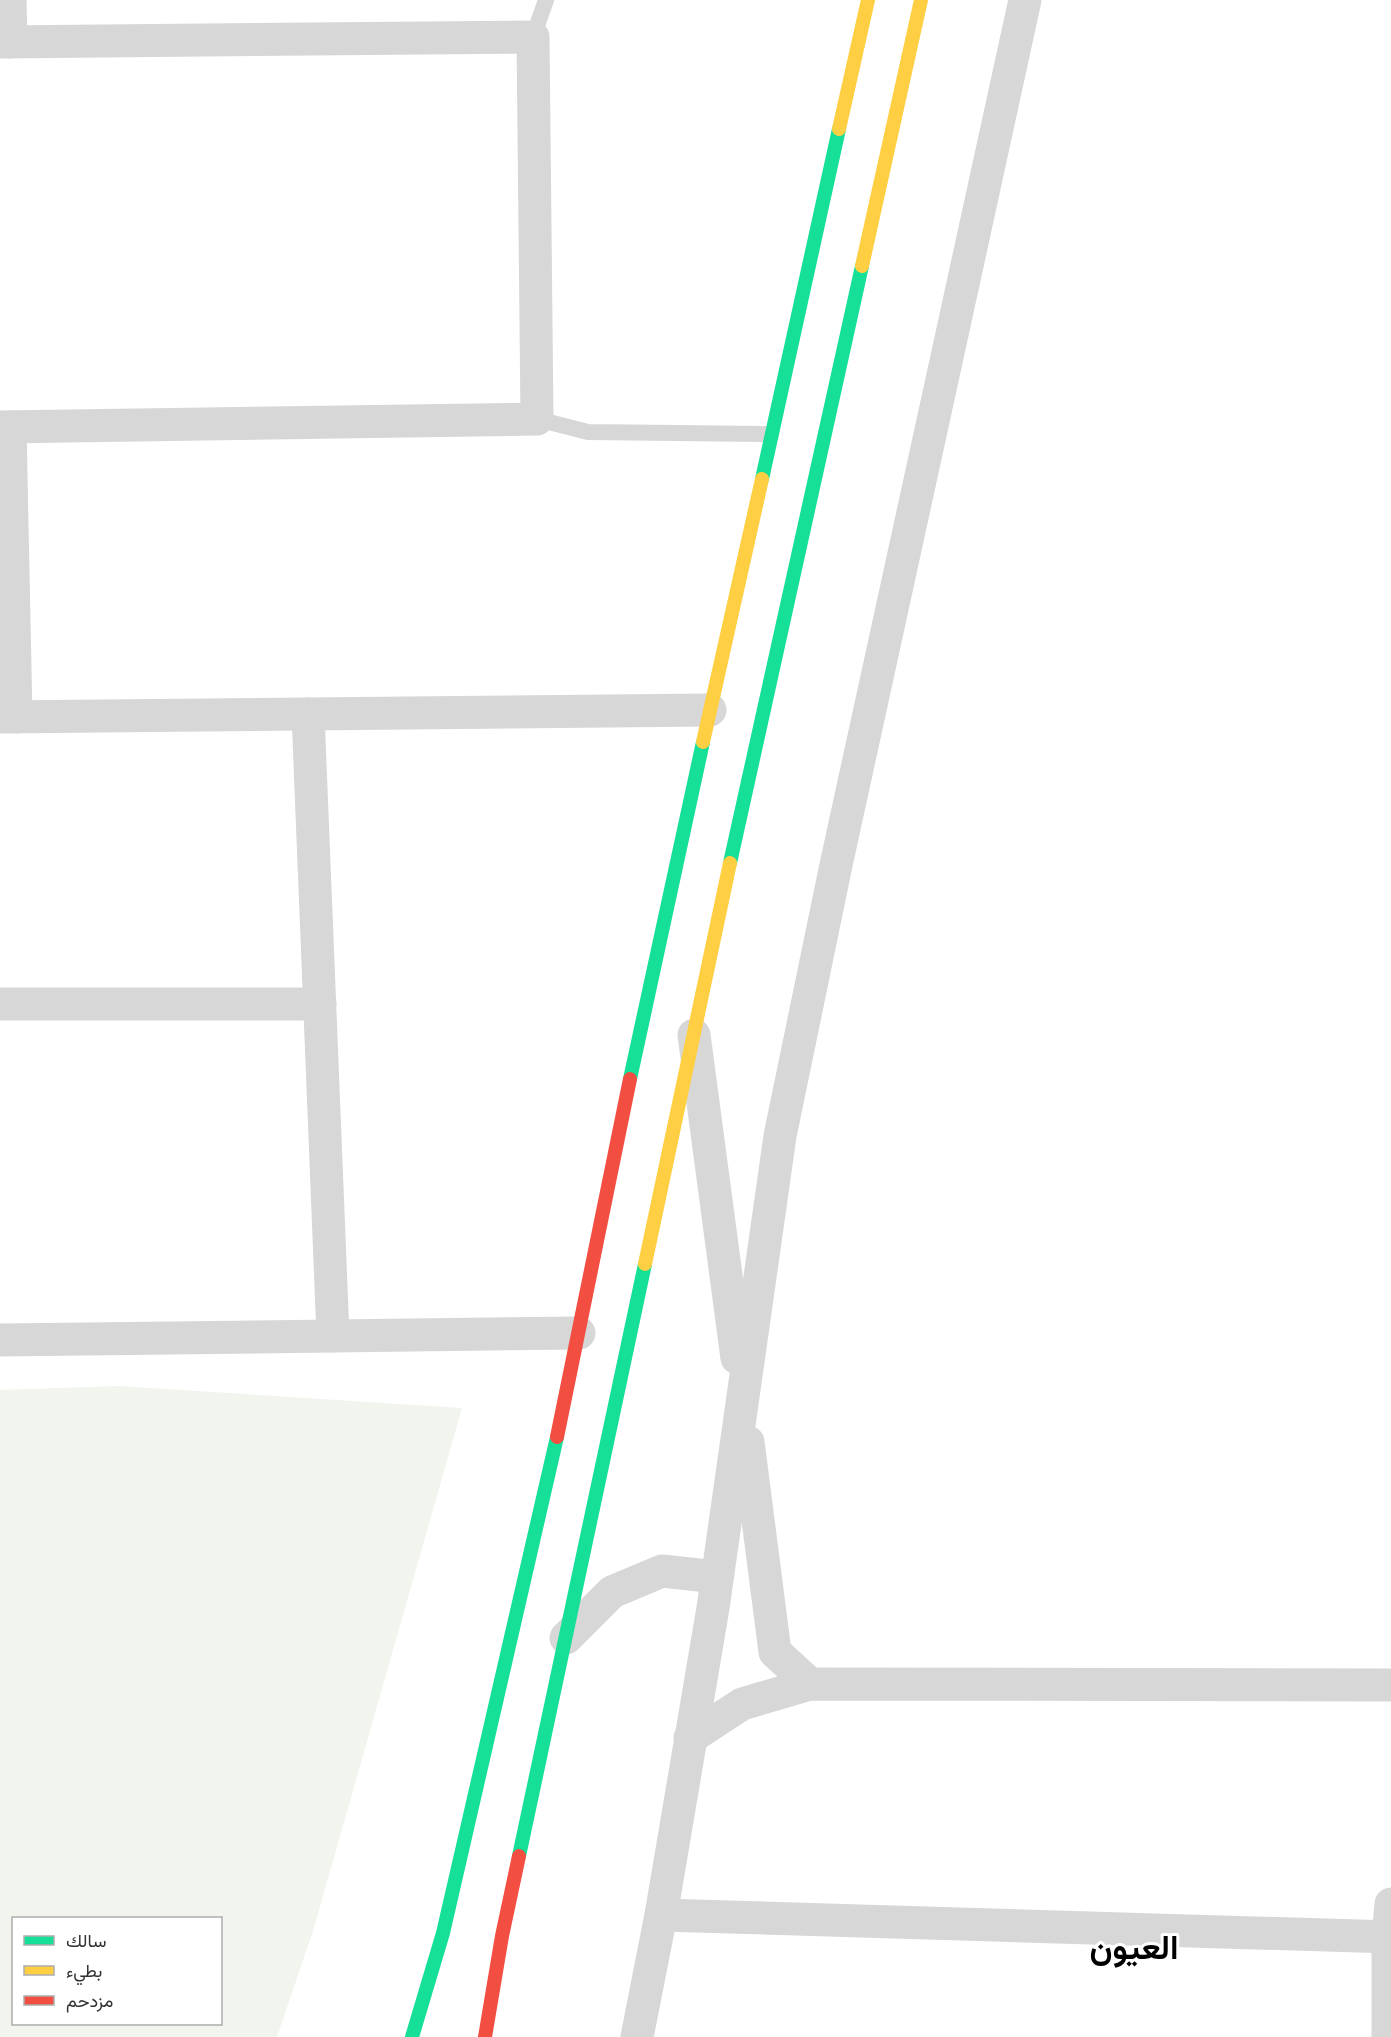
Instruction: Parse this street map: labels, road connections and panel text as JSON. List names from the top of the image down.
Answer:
{
  "districts": ["العيون"],
  "legend": ["سالك", "بطيء", "مزدحم"]
}
